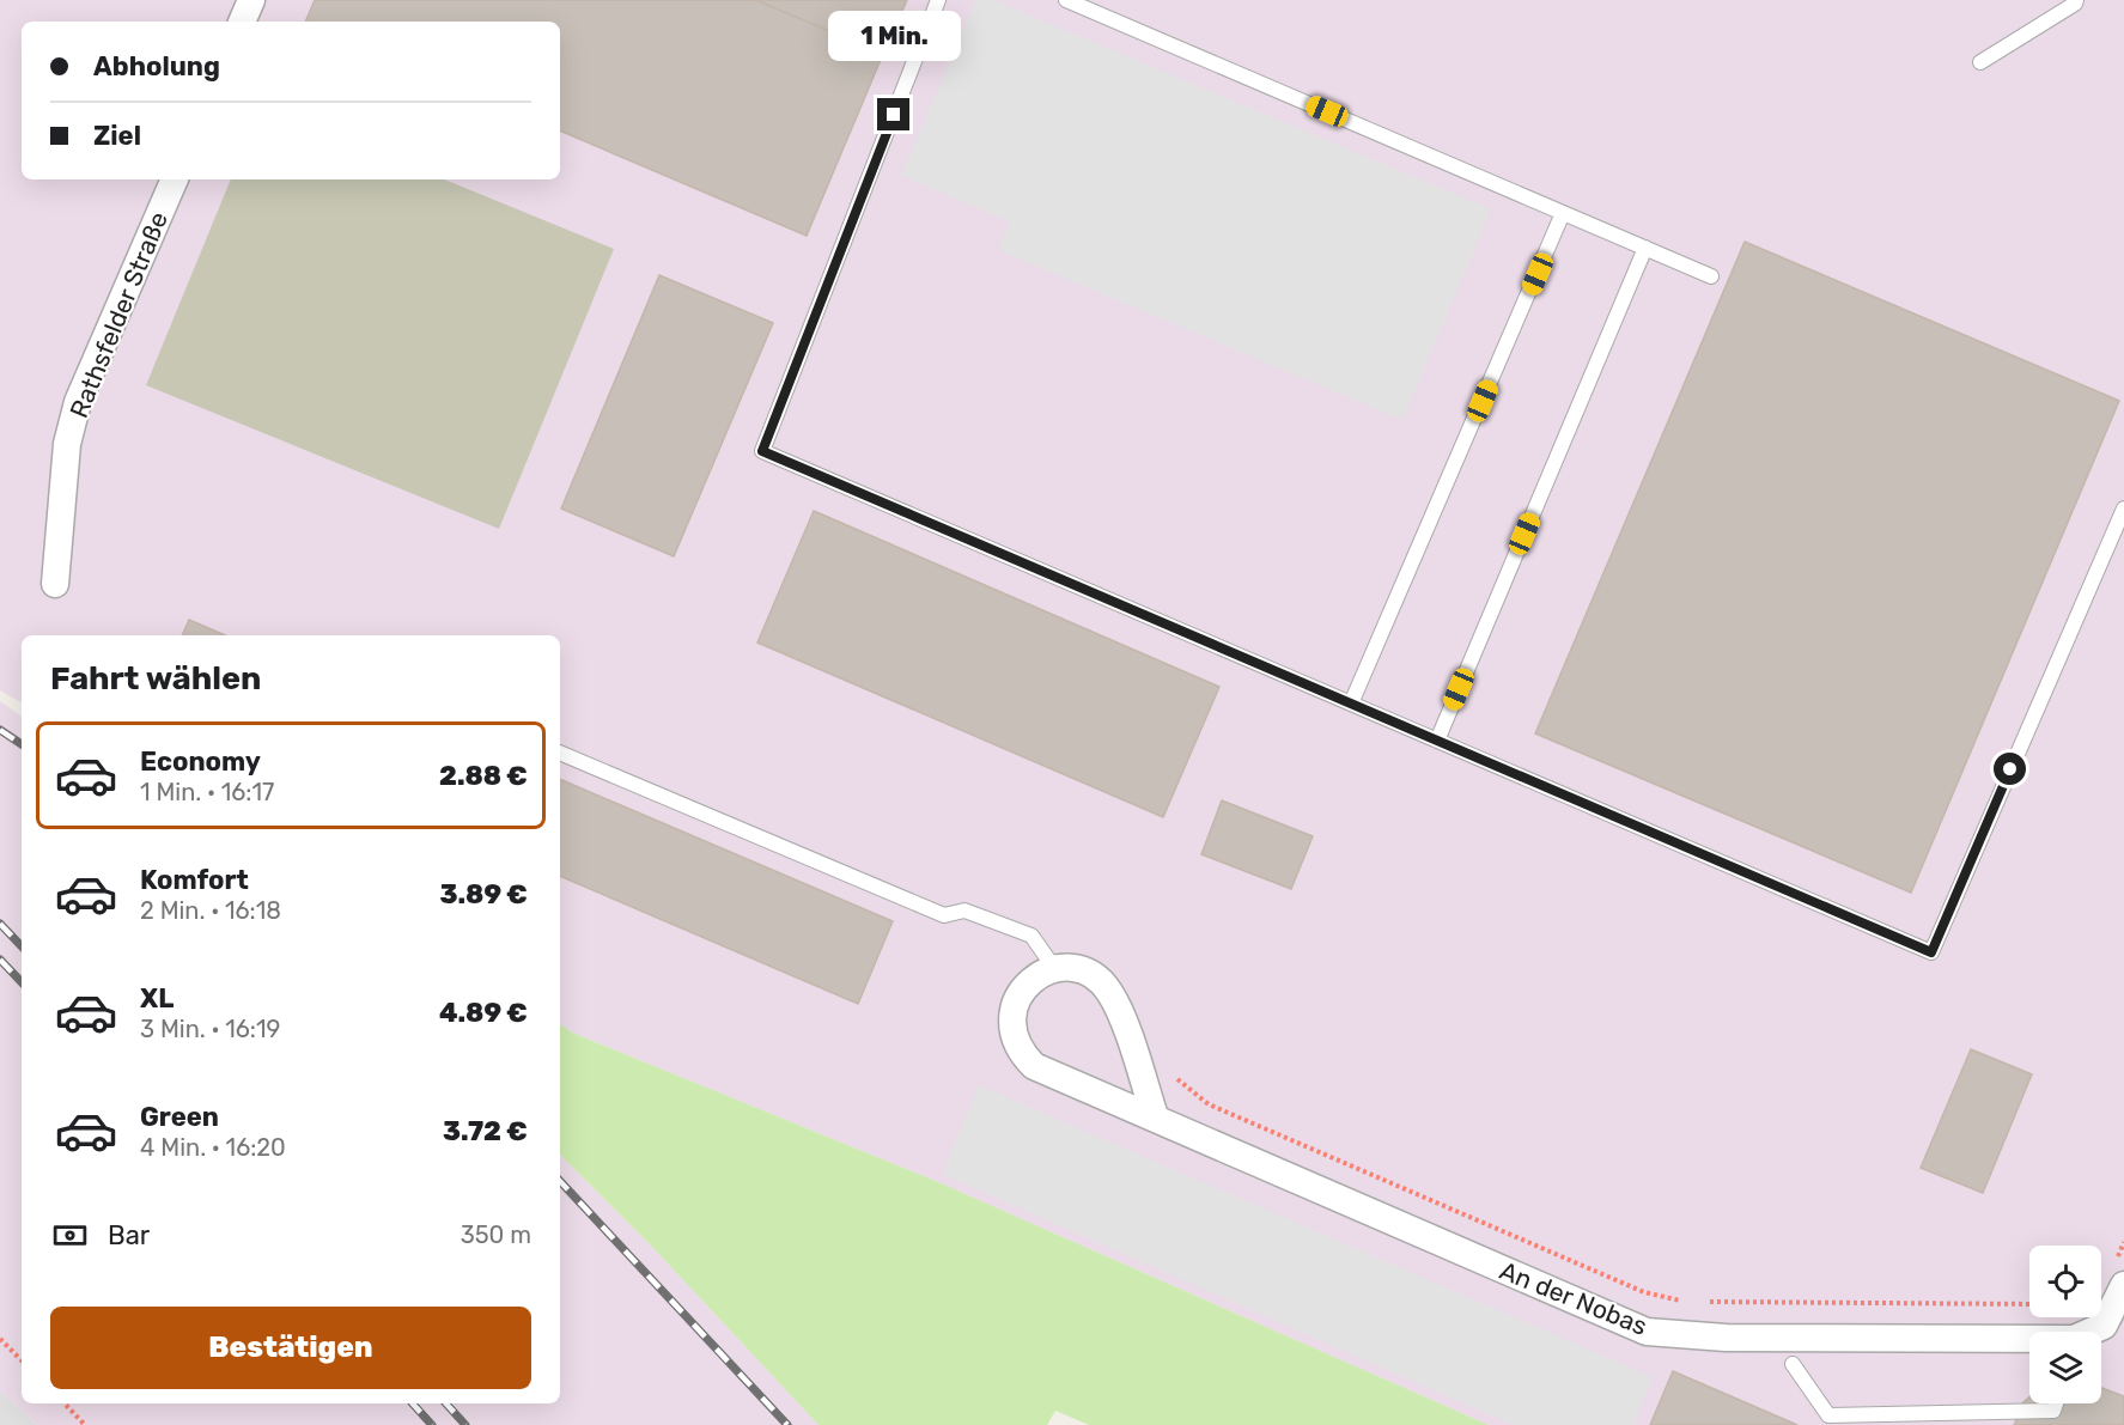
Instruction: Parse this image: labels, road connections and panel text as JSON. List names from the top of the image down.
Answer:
{
  "streets": {
    "street": ["Rathsfelder Straße", "An der Nobas"]
  },
  "page": {
    "bubble": "1 Min.",
    "banner": ["Abholung", "Ziel"],
    "heading": "Fahrt wählen",
    "list": [
      {
        "name": "Economy",
        "note": "1 Min. · 16:17",
        "value": "2.88 €"
      },
      {
        "name": "Komfort",
        "note": "2 Min. · 16:18",
        "value": "3.89 €"
      },
      {
        "name": "XL",
        "note": "3 Min. · 16:19",
        "value": "4.89 €"
      },
      {
        "name": "Green",
        "note": "4 Min. · 16:20",
        "value": "3.72 €"
      }
    ],
    "pay": ["Bar", "350 m"],
    "buttons": "Bestätigen"
  }
}
